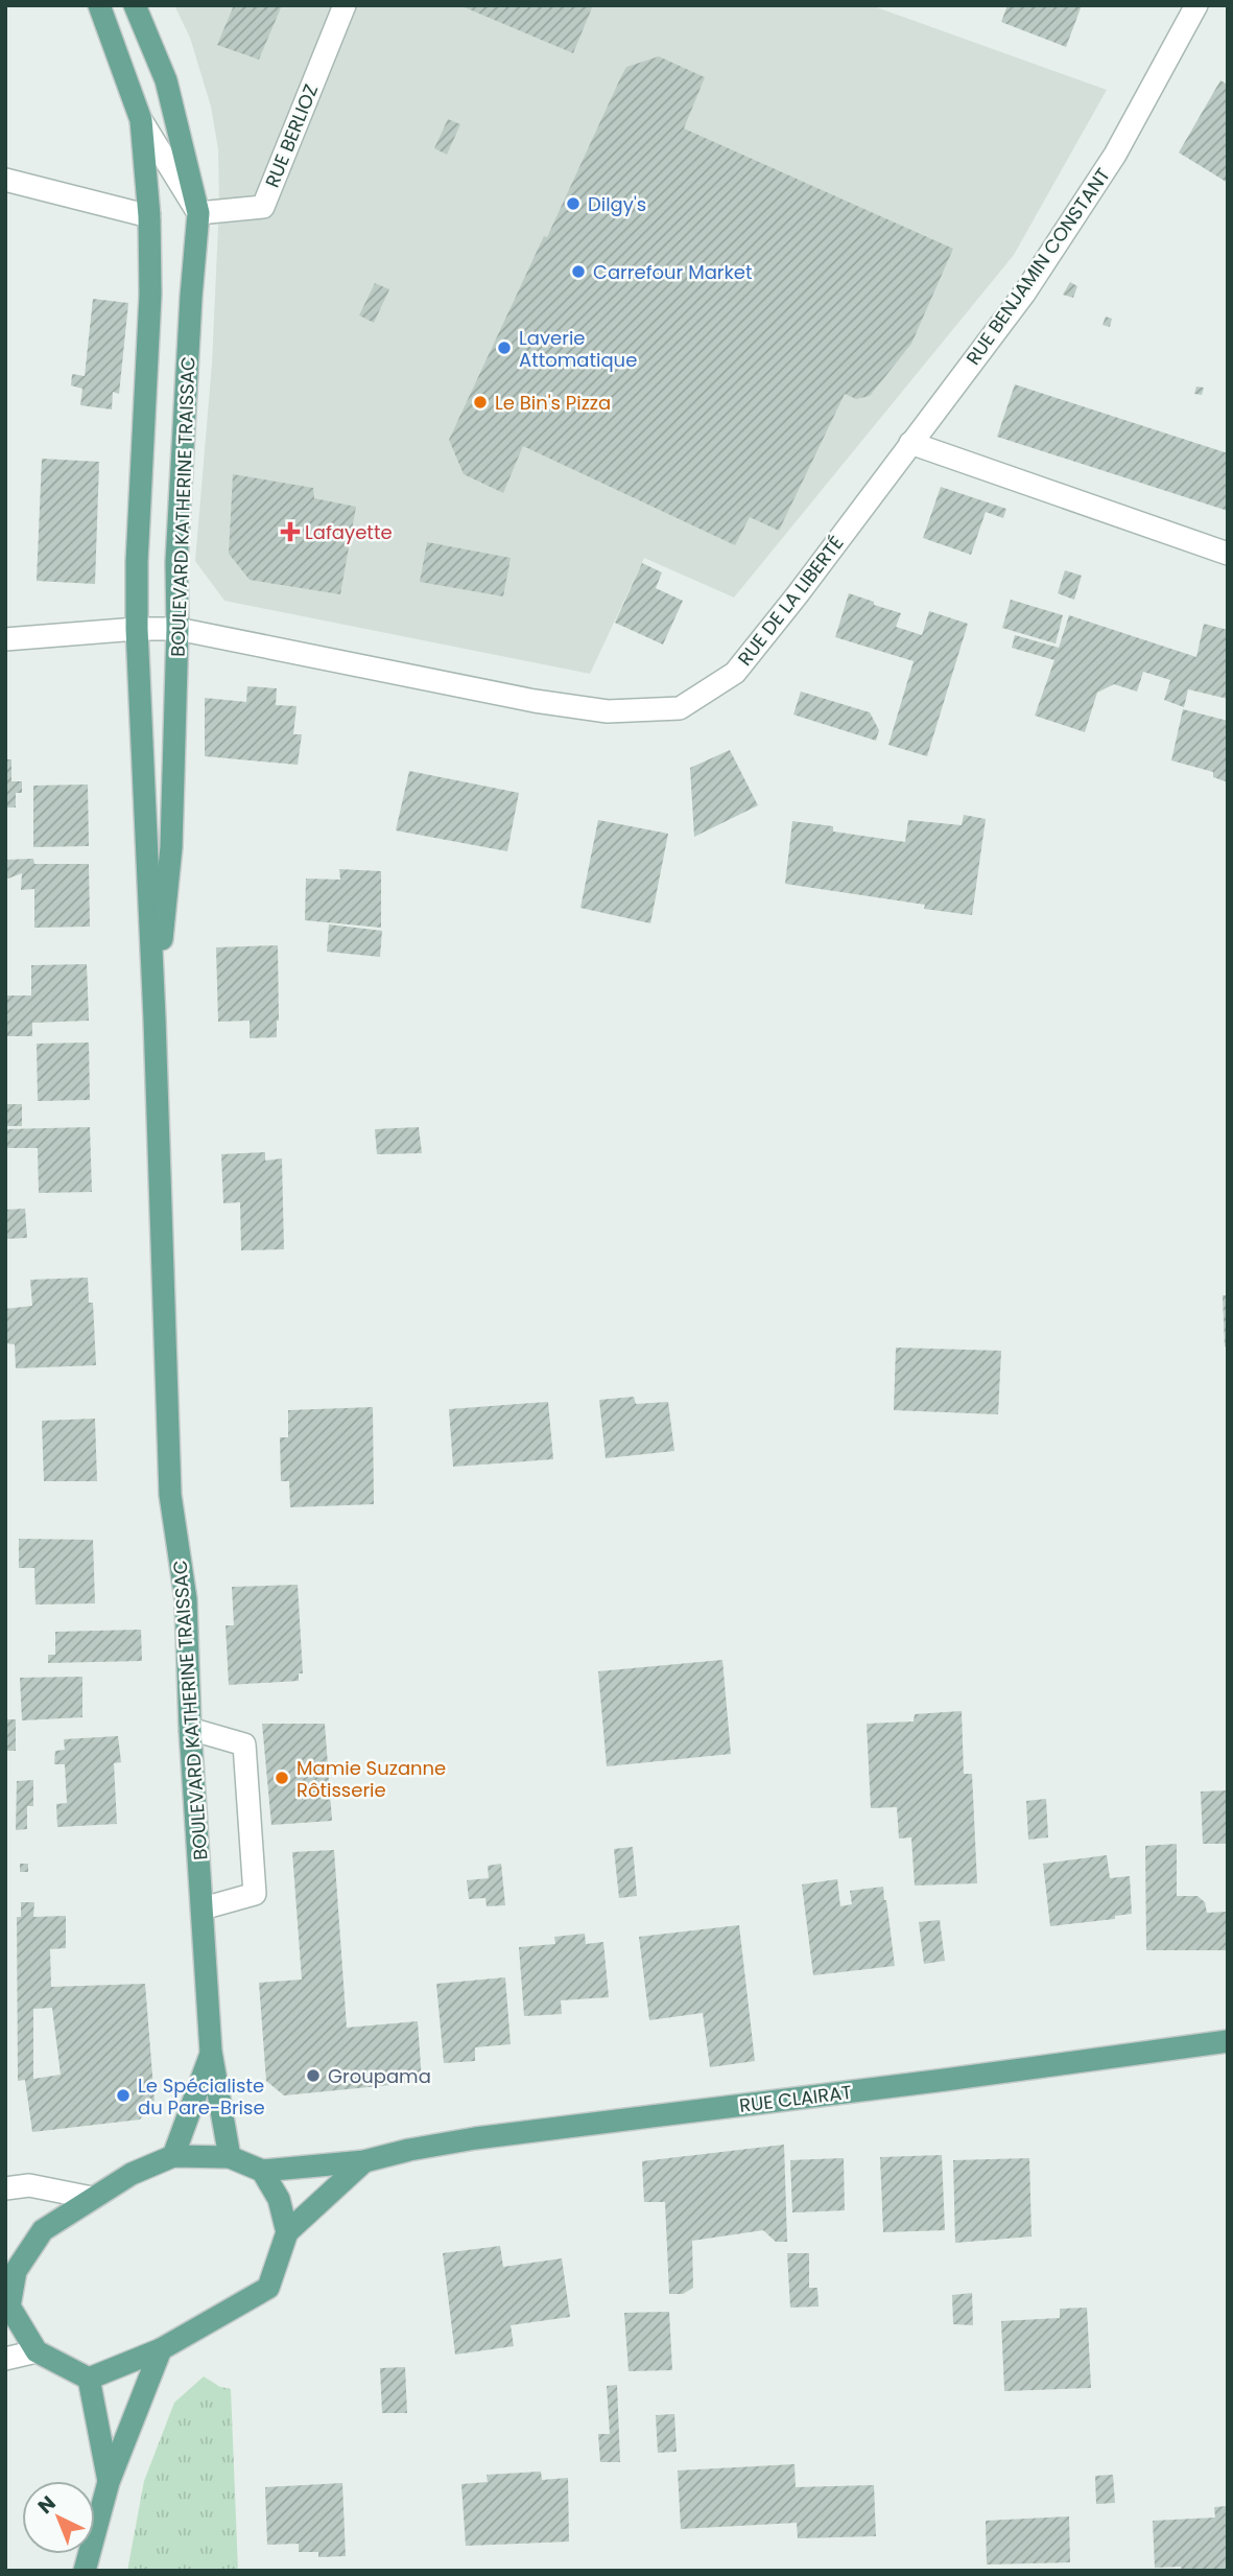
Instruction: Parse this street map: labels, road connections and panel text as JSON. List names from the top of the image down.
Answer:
{
  "streets": {
    "main road": ["BOULEVARD KATHERINE TRAISSAC", "RUE CLAIRAT"],
    "street": ["RUE BERLIOZ", "RUE BENJAMIN CONSTANT", "RUE DE LA LIBERTÉ"]
  },
  "crossings": [
    ["RUE BERLIOZ", "BOULEVARD KATHERINE TRAISSAC"],
    ["RUE BENJAMIN CONSTANT", "RUE DE LA LIBERTÉ"],
    ["BOULEVARD KATHERINE TRAISSAC", "RUE DE LA LIBERTÉ"],
    ["BOULEVARD KATHERINE TRAISSAC", "RUE CLAIRAT"]
  ],
  "places": {
    "other": [
      "Dilgy's",
      "Carrefour Market",
      "Laverie Attomatique",
      "Le Bin's Pizza",
      "Mamie Suzanne Rôtisserie",
      "Groupama",
      "Le Spécialiste du Pare-Brise"
    ],
    "health": ["Lafayette"]
  },
  "north": "top left"
}
